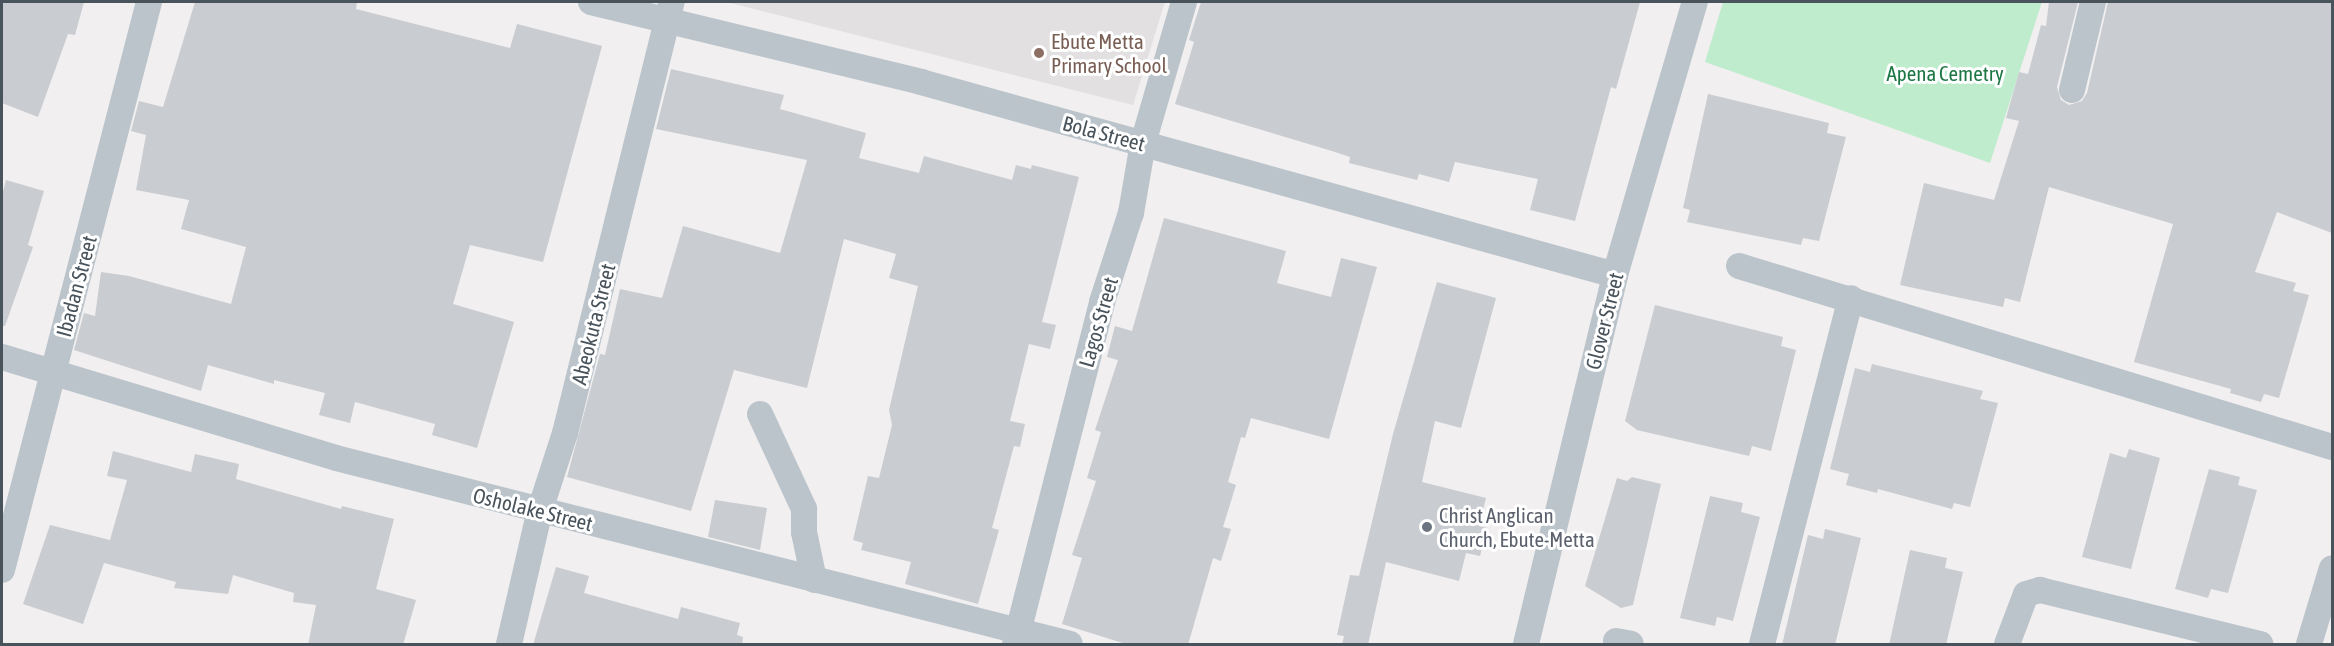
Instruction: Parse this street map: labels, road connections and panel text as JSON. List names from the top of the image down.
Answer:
{
  "streets": {
    "street": [
      "Bola Street",
      "Ibadan Street",
      "Glover Street",
      "Lagos Street",
      "Abeokuta Street",
      "Osholake Street"
    ]
  },
  "crossings": [
    ["Bola Street", "Glover Street"],
    ["Bola Street", "Lagos Street"],
    ["Bola Street", "Abeokuta Street"],
    ["Ibadan Street", "Osholake Street"],
    ["Lagos Street", "Osholake Street"],
    ["Abeokuta Street", "Osholake Street"]
  ],
  "parks": ["Apena Cemetry"],
  "places": ["Ebute Metta Primary School", "Christ Anglican Church, Ebute-Metta"]
}
